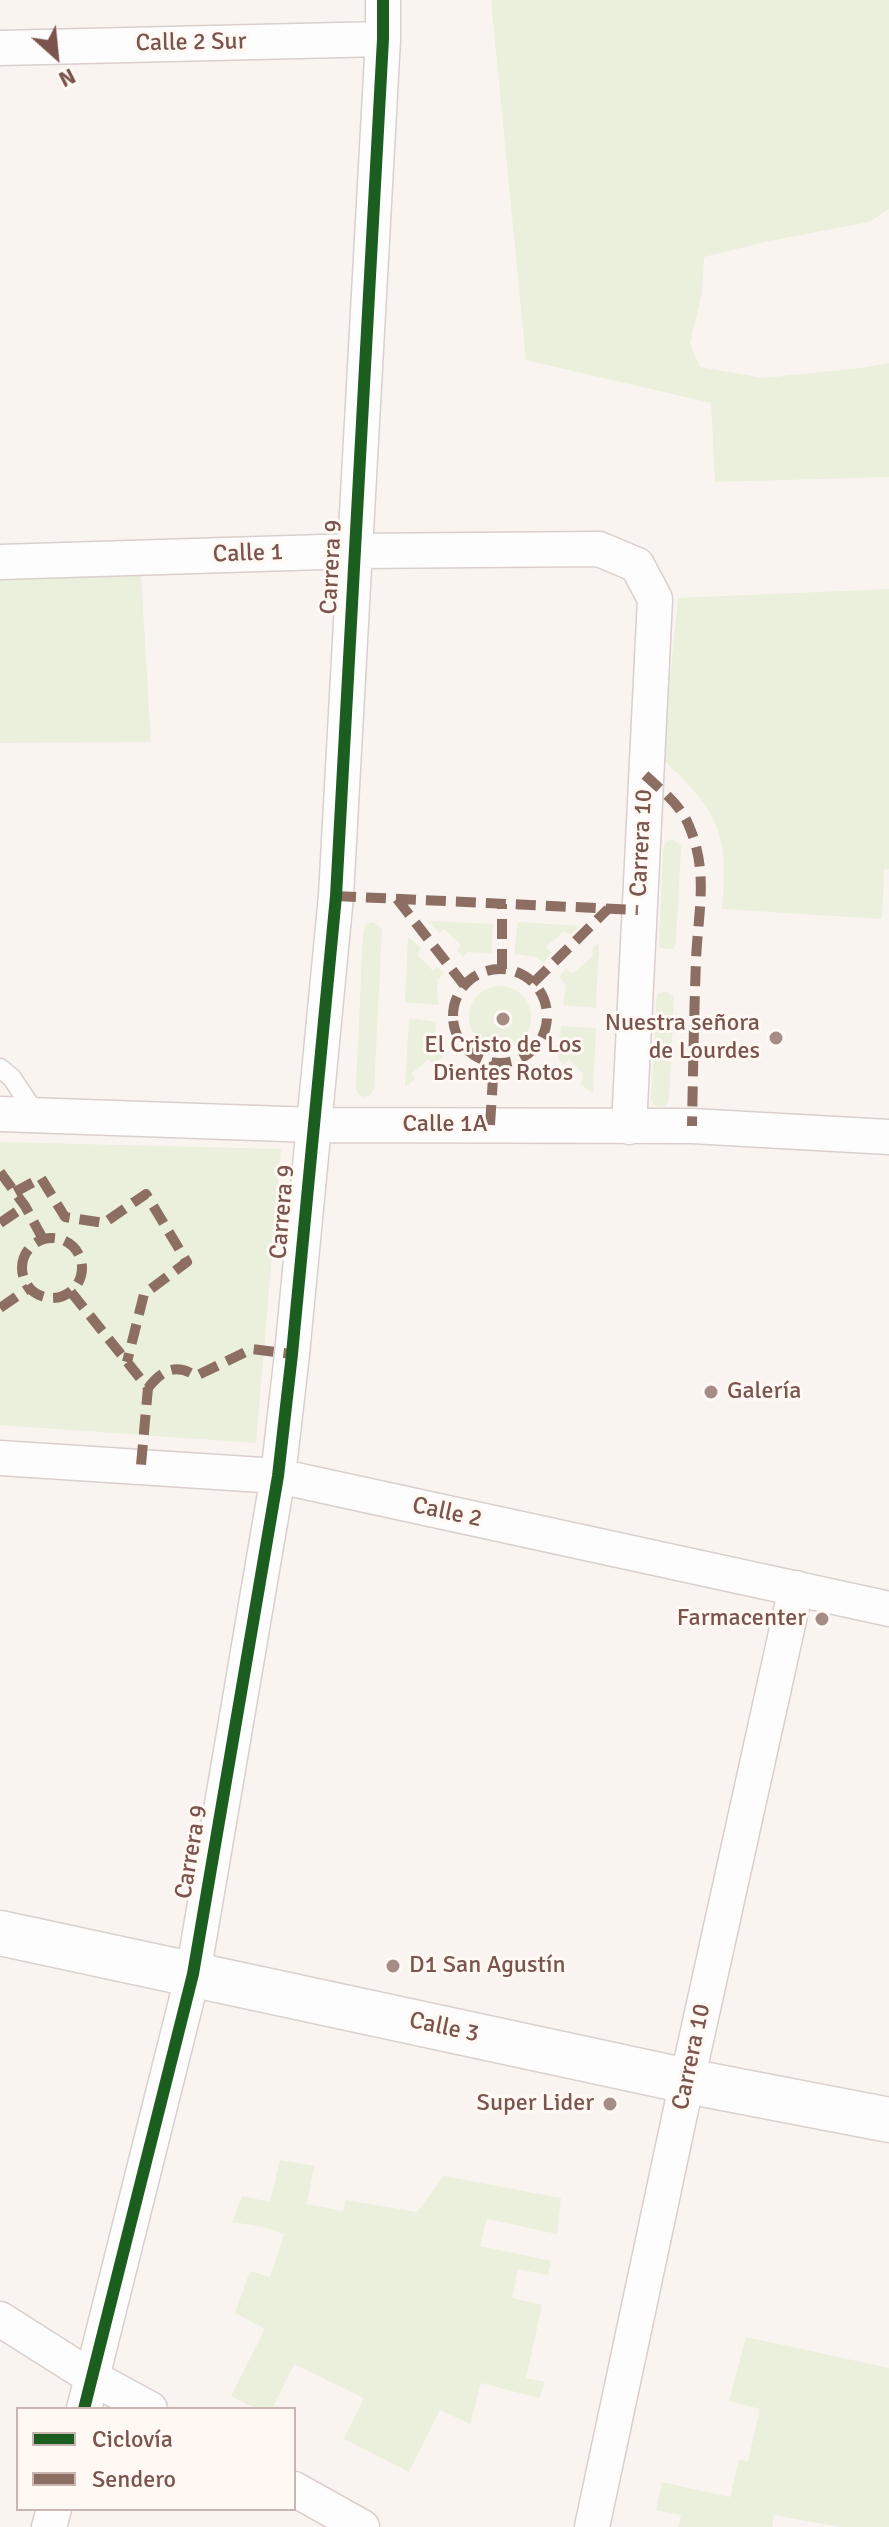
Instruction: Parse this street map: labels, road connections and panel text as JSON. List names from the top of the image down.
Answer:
{
  "streets": {
    "main road": ["Calle 3"],
    "street": [
      "Calle 2 Sur",
      "Calle 1",
      "Carrera 9",
      "Carrera 10",
      "Calle 1A",
      "Calle 2"
    ]
  },
  "crossings": [
    ["Calle 2 Sur", "Carrera 9"],
    ["Calle 1", "Carrera 9"],
    ["Calle 1", "Carrera 10"],
    ["Carrera 9", "Calle 1A"],
    ["Carrera 9", "Calle 2"],
    ["Carrera 9", "Calle 3"],
    ["Carrera 10", "Calle 1A"],
    ["Carrera 10", "Calle 2"],
    ["Carrera 10", "Calle 3"]
  ],
  "places": [
    "El Cristo de Los Dientes Rotos",
    "Nuestra señora de Lourdes",
    "Galería",
    "Farmacenter",
    "D1 San Agustín",
    "Super Lider"
  ],
  "legend": ["Ciclovía", "Sendero"],
  "north": "bottom right"
}
